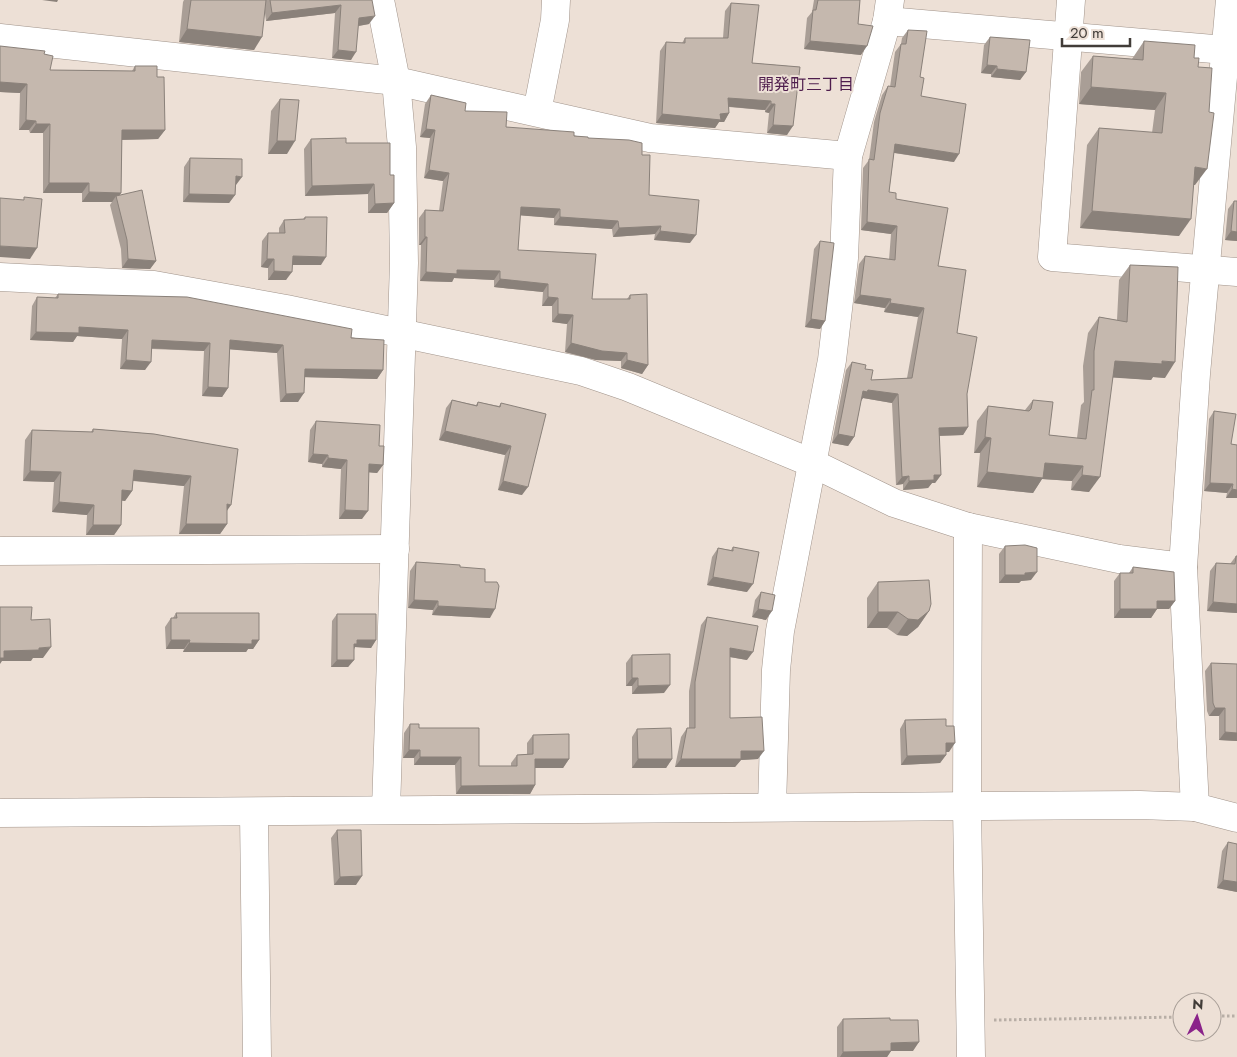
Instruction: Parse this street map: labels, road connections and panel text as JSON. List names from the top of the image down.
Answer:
{
  "districts": ["開発町三丁目"],
  "scale_bar": "20 m",
  "north": "top"
}
